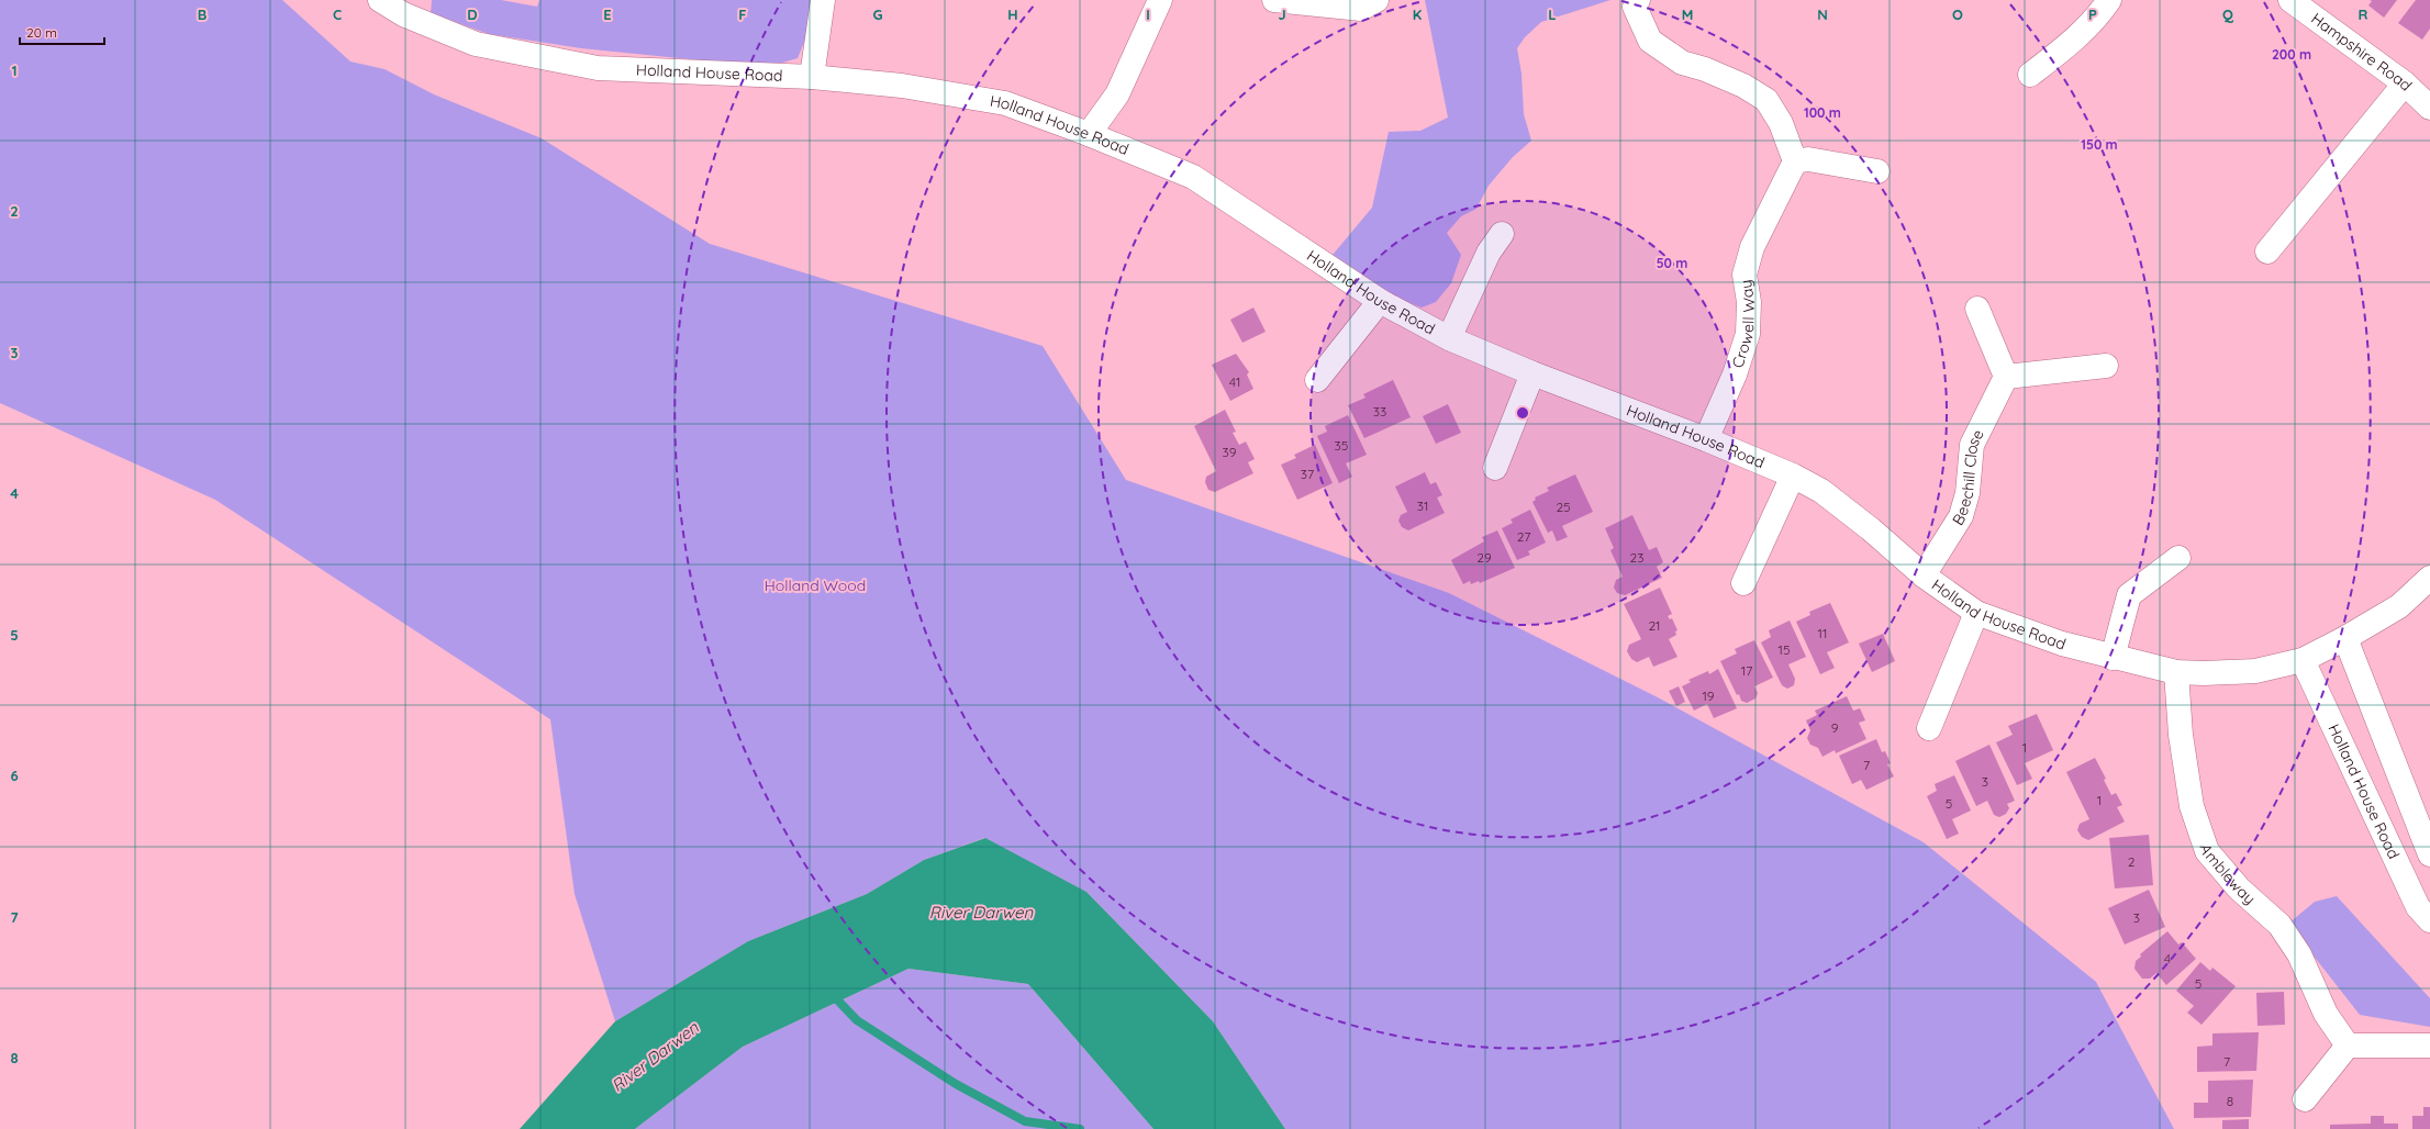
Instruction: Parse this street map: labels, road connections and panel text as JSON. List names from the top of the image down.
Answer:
{
  "streets": {
    "street": [
      "Hampshire Road",
      "Holland House Road",
      "Crowell Way",
      "Beechill Close",
      "Ambleway"
    ]
  },
  "crossings": [
    ["Holland House Road", "Crowell Way"],
    ["Holland House Road", "Beechill Close"],
    ["Holland House Road", "Ambleway"]
  ],
  "water": ["River Darwen"],
  "parks": ["Holland Wood"],
  "house_numbers": [
    "41",
    "33",
    "35",
    "39",
    "37",
    "31",
    "25",
    "27",
    "29",
    "23",
    "21",
    "11",
    "15",
    "17",
    "19",
    "9",
    "1",
    "7",
    "3",
    "1",
    "5",
    "2",
    "3",
    "4",
    "5",
    "7",
    "8"
  ],
  "scale_bar": "20 m",
  "grid": {
    "columns": [
      "B",
      "C",
      "D",
      "E",
      "F",
      "G",
      "H",
      "I",
      "J",
      "K",
      "L",
      "M",
      "N",
      "O",
      "P",
      "Q",
      "R"
    ],
    "rows": [
      "1",
      "2",
      "3",
      "4",
      "5",
      "6",
      "7",
      "8"
    ]
  },
  "rings": [
    "200 m",
    "100 m",
    "150 m",
    "50 m"
  ]
}
